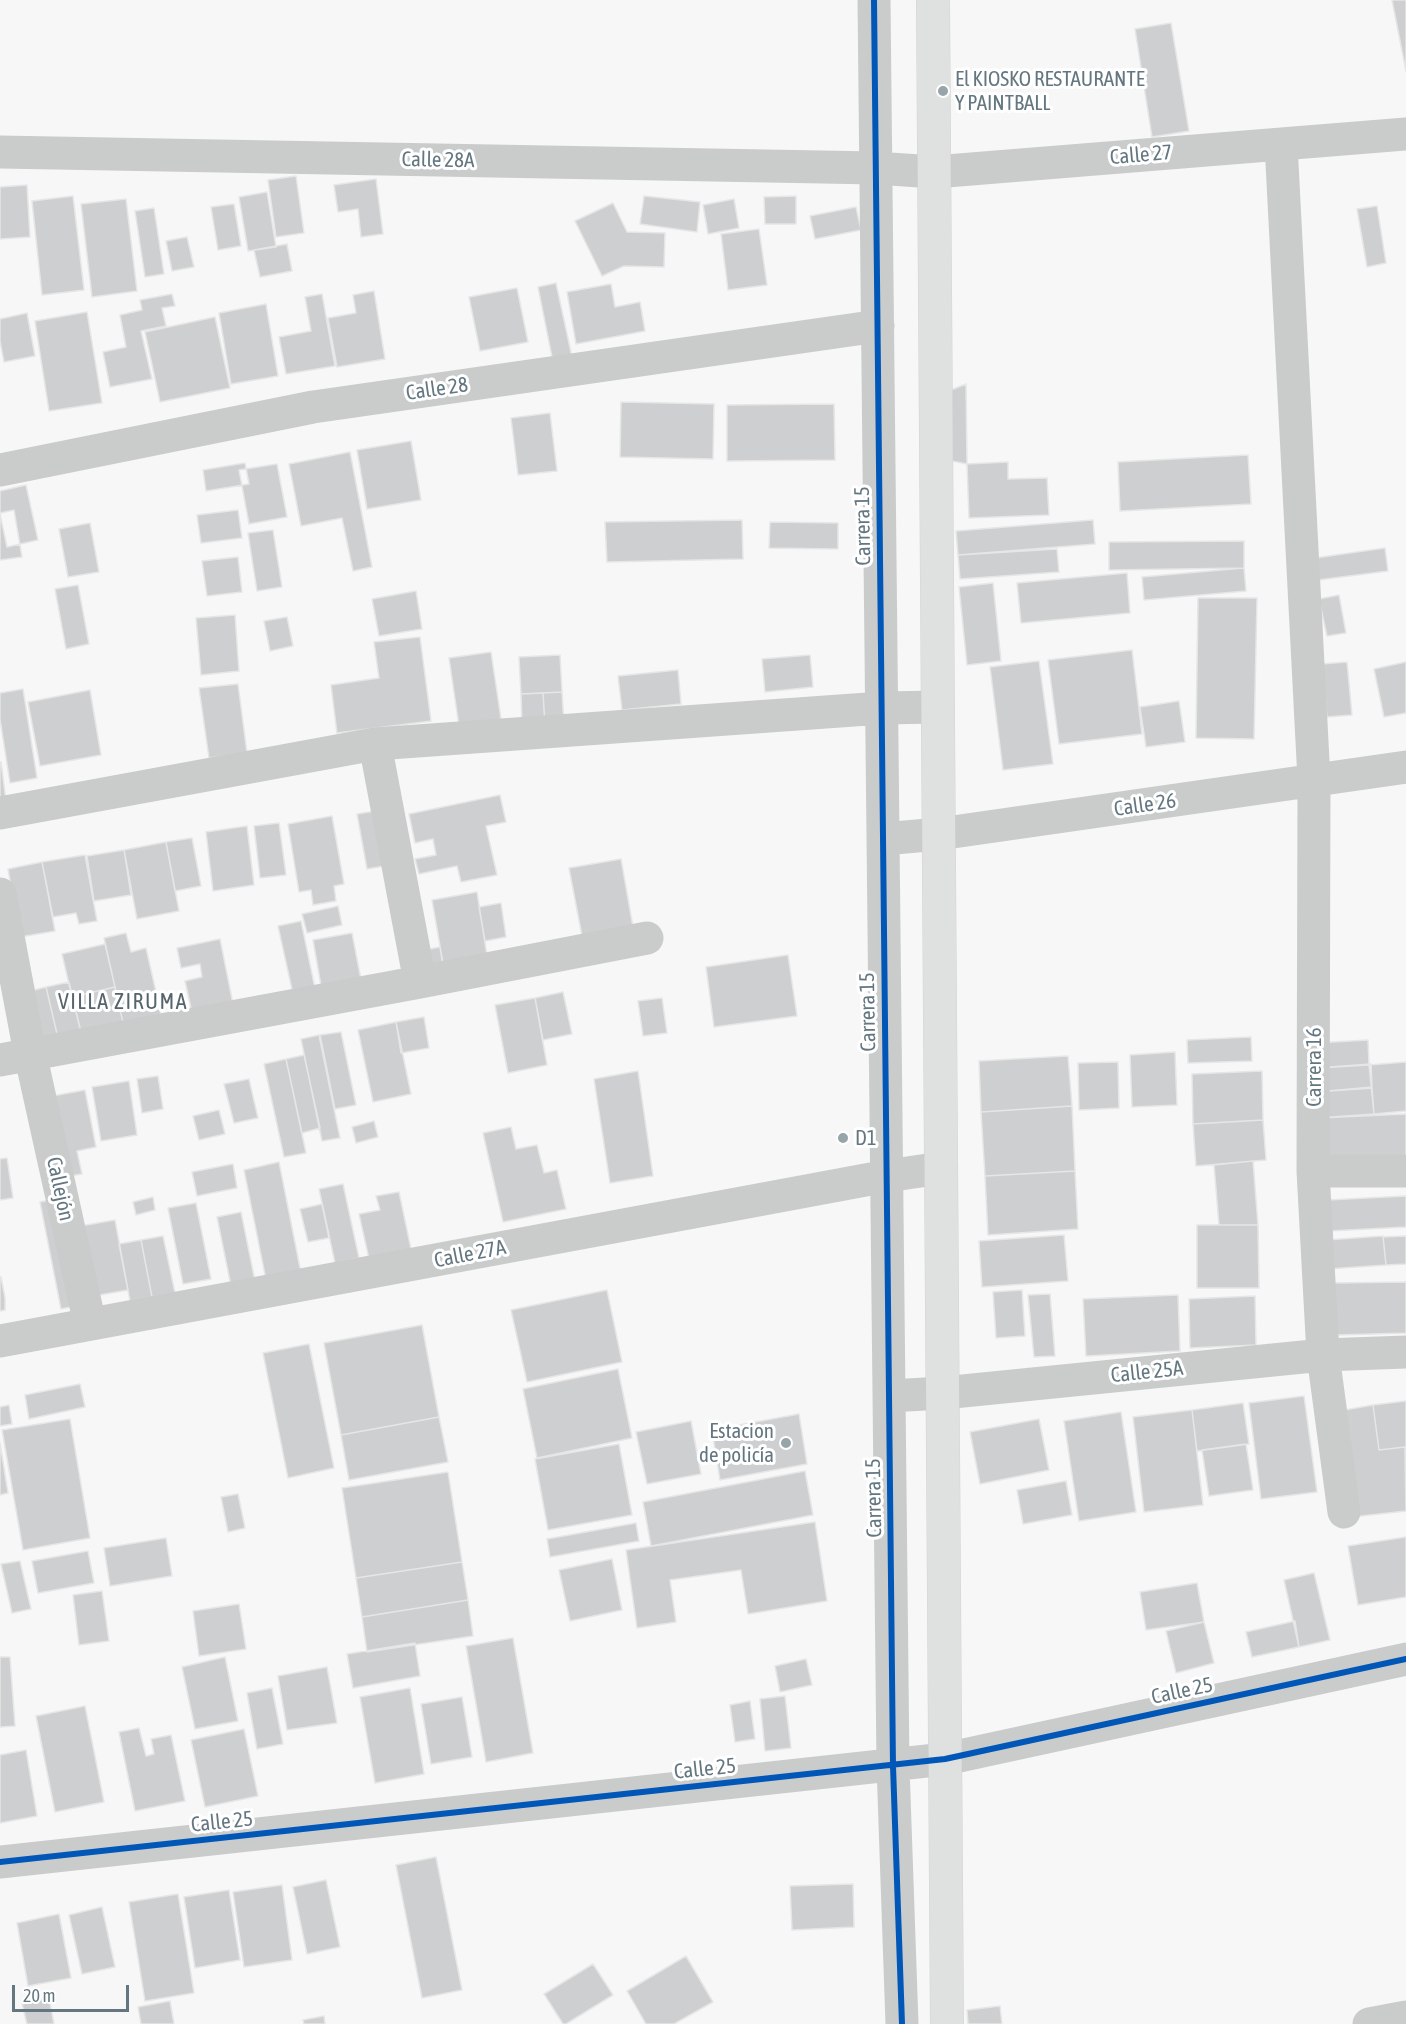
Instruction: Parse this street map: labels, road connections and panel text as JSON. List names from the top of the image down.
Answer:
{
  "streets": {
    "street": [
      "Calle 27",
      "Calle 28A",
      "Calle 28",
      "Carrera 15",
      "Calle 26",
      "Carrera 16",
      "Callejón",
      "Calle 27A",
      "Calle 25A",
      "Calle 25"
    ]
  },
  "crossings": [
    ["Calle 27", "Calle 28A"],
    ["Calle 27", "Carrera 15"],
    ["Calle 27", "Carrera 16"],
    ["Calle 28A", "Carrera 15"],
    ["Calle 28", "Carrera 15"],
    ["Carrera 15", "Calle 26"],
    ["Carrera 15", "Calle 27A"],
    ["Carrera 15", "Calle 25A"],
    ["Carrera 15", "Calle 25"],
    ["Calle 26", "Carrera 16"],
    ["Carrera 16", "Calle 25A"],
    ["Callejón", "Calle 27A"]
  ],
  "districts": ["VILLA ZIRUMA"],
  "places": ["El KIOSKO RESTAURANTE Y PAINTBALL", "D1", "Estacion de policía"],
  "scale_bar": "20 m"
}
